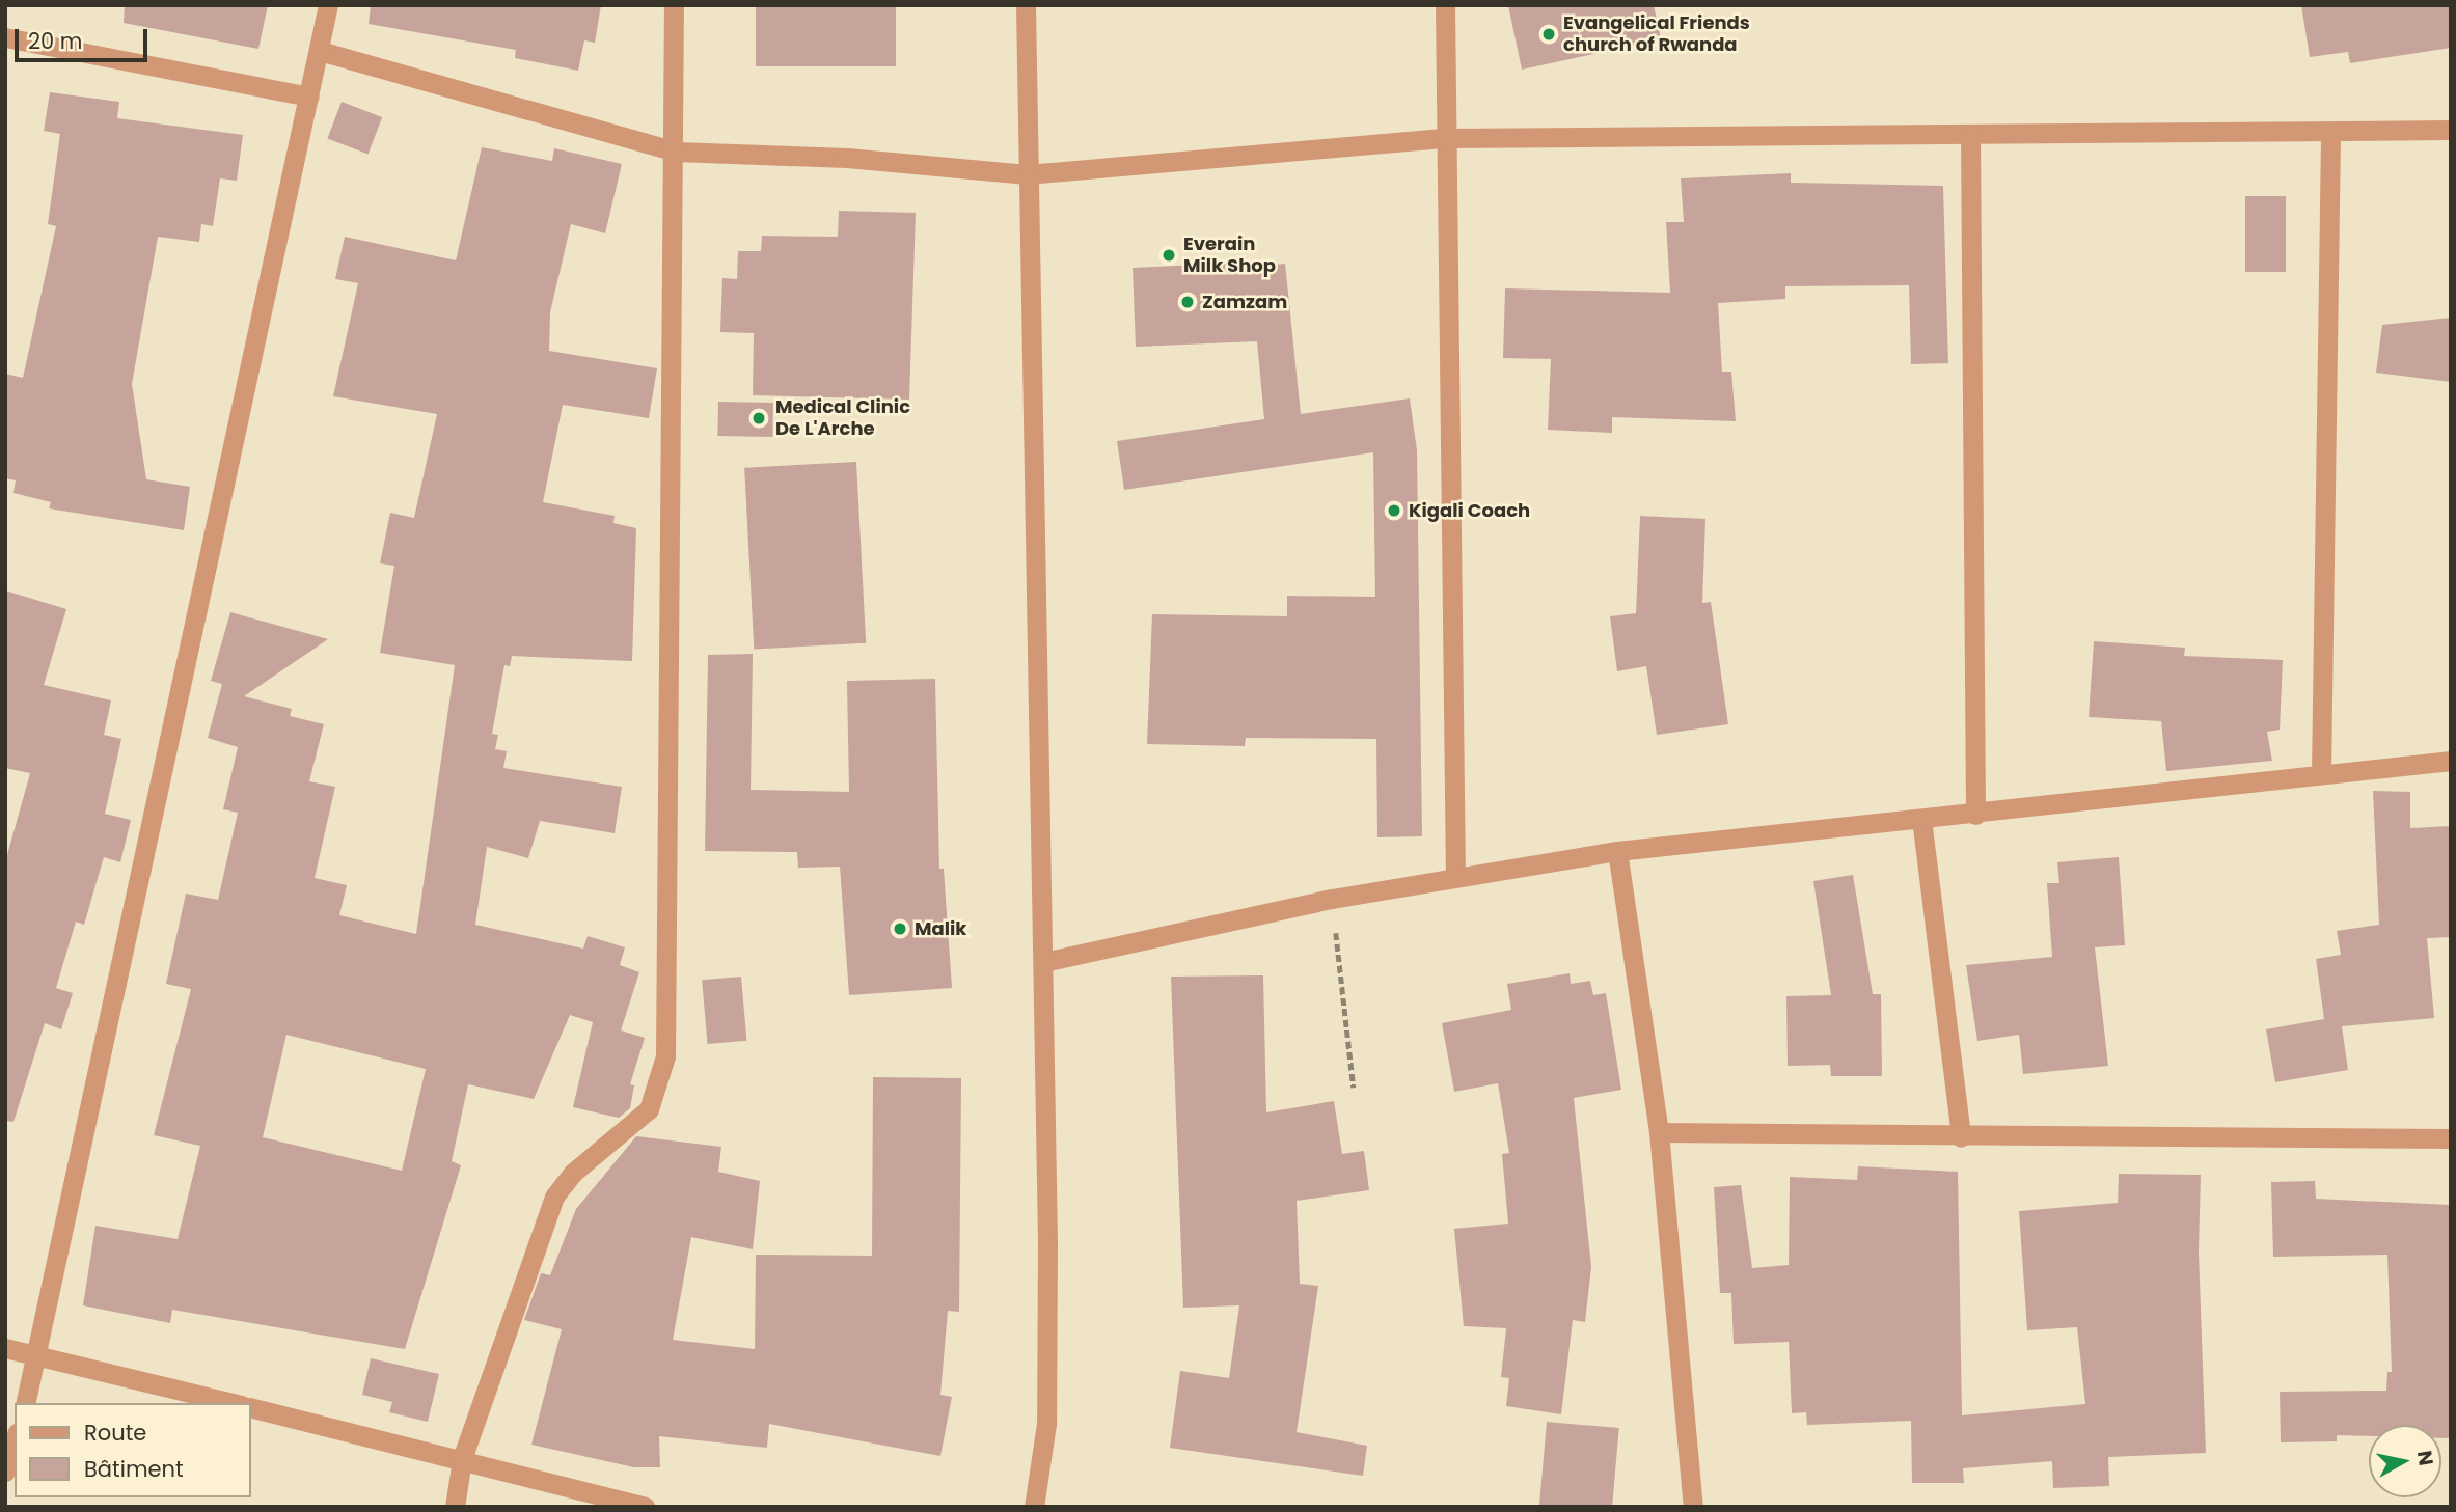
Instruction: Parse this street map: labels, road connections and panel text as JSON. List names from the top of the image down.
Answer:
{
  "places": [
    "Evangelical Friends church of Rwanda",
    "Everain Milk Shop",
    "Zamzam",
    "Medical Clinic De L'Arche",
    "Kigali Coach",
    "Malik"
  ],
  "legend": ["Route", "Bâtiment"],
  "scale_bar": "20 m",
  "north": "right"
}
